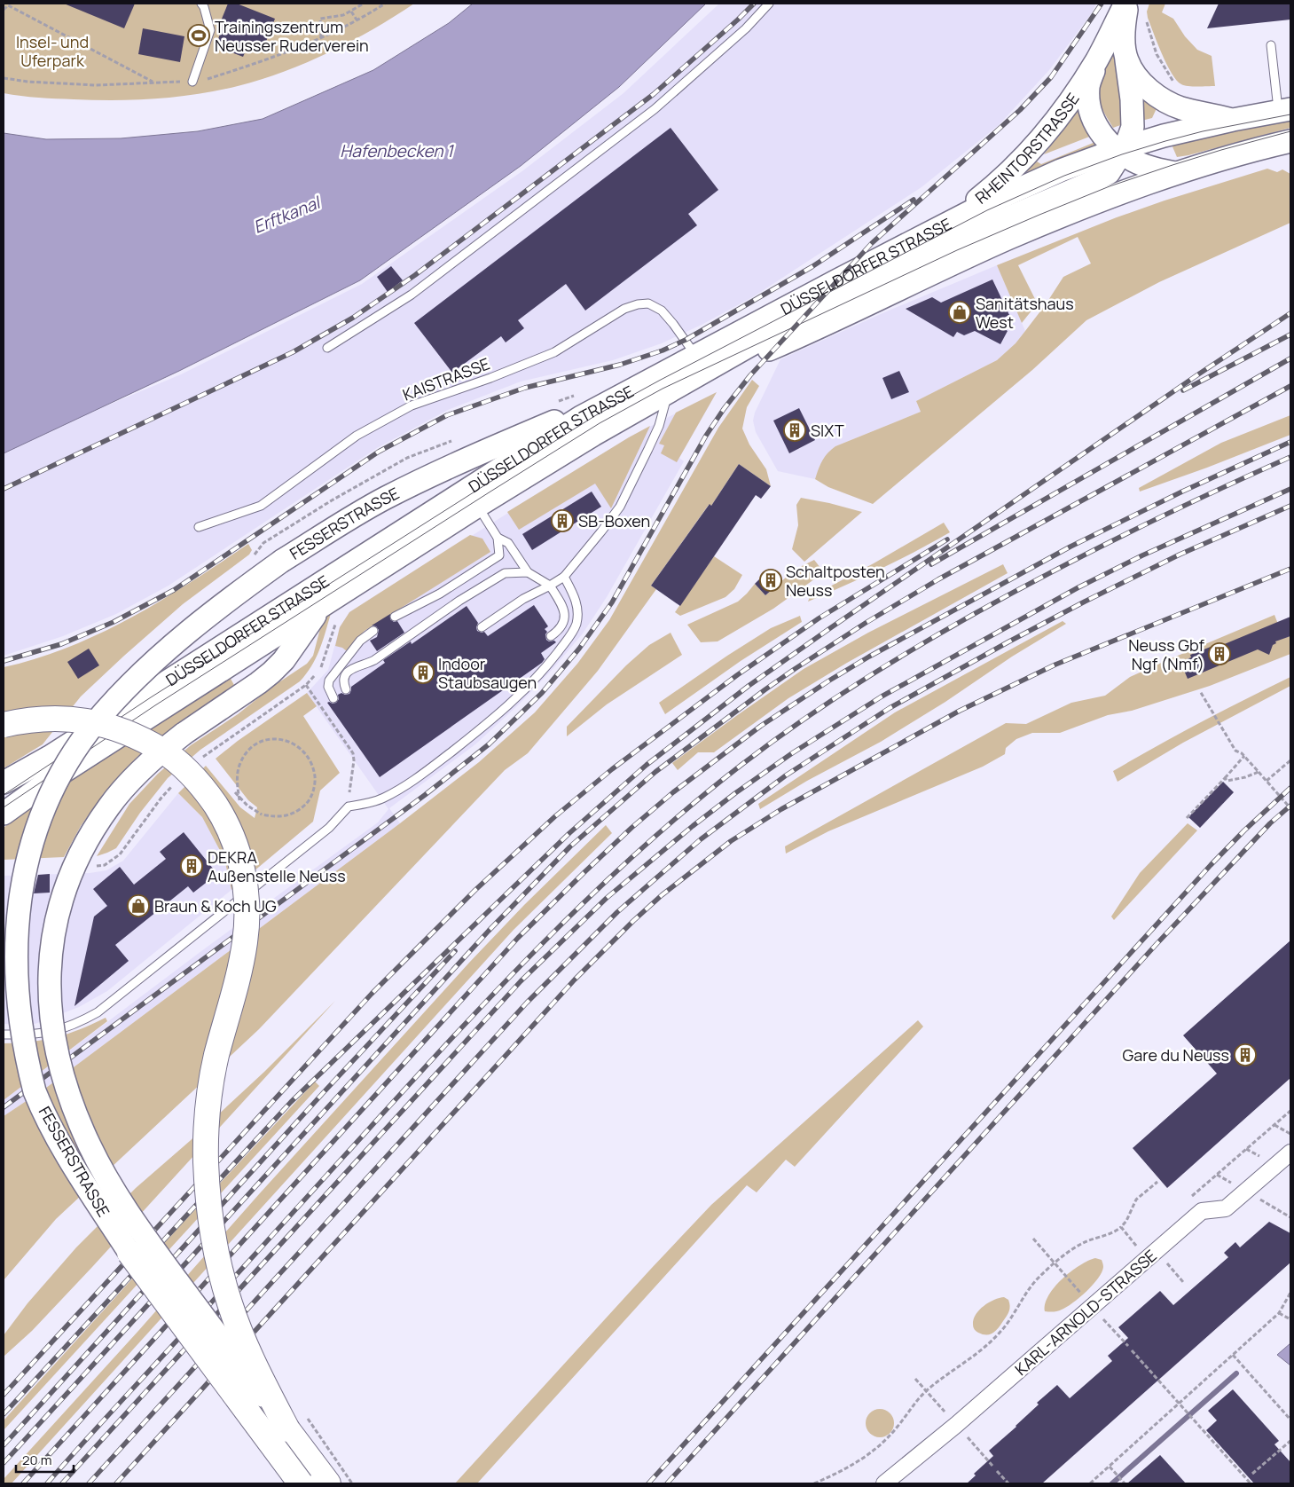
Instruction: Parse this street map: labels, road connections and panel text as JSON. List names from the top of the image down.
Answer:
{
  "streets": {
    "main road": ["RHEINTORSTRASSE", "DÜSSELDORFER STRASSE", "FESSERSTRASSE"],
    "street": ["KARL-ARNOLD-STRASSE"],
    "lane": ["KAISTRASSE"]
  },
  "crossings": [
    ["RHEINTORSTRASSE", "DÜSSELDORFER STRASSE"],
    ["DÜSSELDORFER STRASSE", "KAISTRASSE"],
    ["DÜSSELDORFER STRASSE", "FESSERSTRASSE"]
  ],
  "water": ["Hafenbecken 1", "Erftkanal"],
  "parks": ["Insel- und Uferpark"],
  "places": {
    "sports": ["Trainingszentrum Neusser Ruderverein"],
    "shop": ["Sanitätshaus West", "Braun & Koch UG"],
    "building": [
      "SIXT",
      "SB-Boxen",
      "Schaltposten Neuss",
      "Neuss Gbf Ngf (Nmf)",
      "Indoor Staubsaugen",
      "DEKRA Außenstelle Neuss",
      "Gare du Neuss"
    ]
  },
  "scale_bar": "20 m"
}
